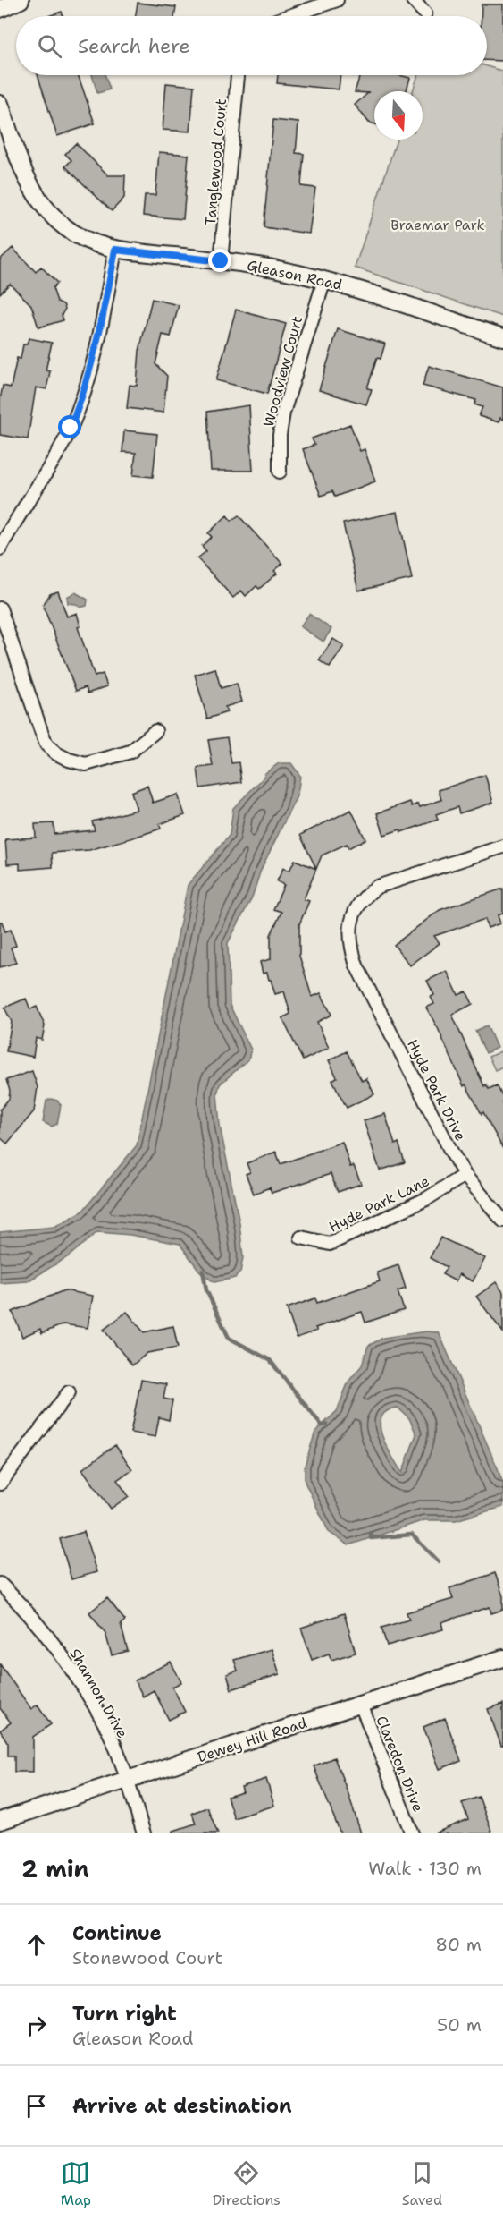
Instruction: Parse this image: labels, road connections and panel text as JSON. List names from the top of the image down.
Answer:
{
  "streets": {
    "street": [
      "Tanglewood Court",
      "Gleason Road",
      "Woodview Court",
      "Hyde Park Drive",
      "Hyde Park Lane",
      "Shannon Drive",
      "Dewey Hill Road",
      "Claredon Drive"
    ]
  },
  "crossings": [
    ["Tanglewood Court", "Gleason Road"],
    ["Gleason Road", "Woodview Court"],
    ["Hyde Park Drive", "Hyde Park Lane"],
    ["Shannon Drive", "Dewey Hill Road"],
    ["Dewey Hill Road", "Claredon Drive"]
  ],
  "parks": ["Braemar Park"],
  "north": "bottom",
  "page": {
    "search": "Search here",
    "heading": ["2 min", "Walk · 130 m"],
    "list": [
      ["Continue", "Stonewood Court", "80 m"],
      ["Turn right", "Gleason Road", "50 m"],
      "Arrive at destination"
    ],
    "nav": ["Map", "Directions", "Saved"]
  }
}
